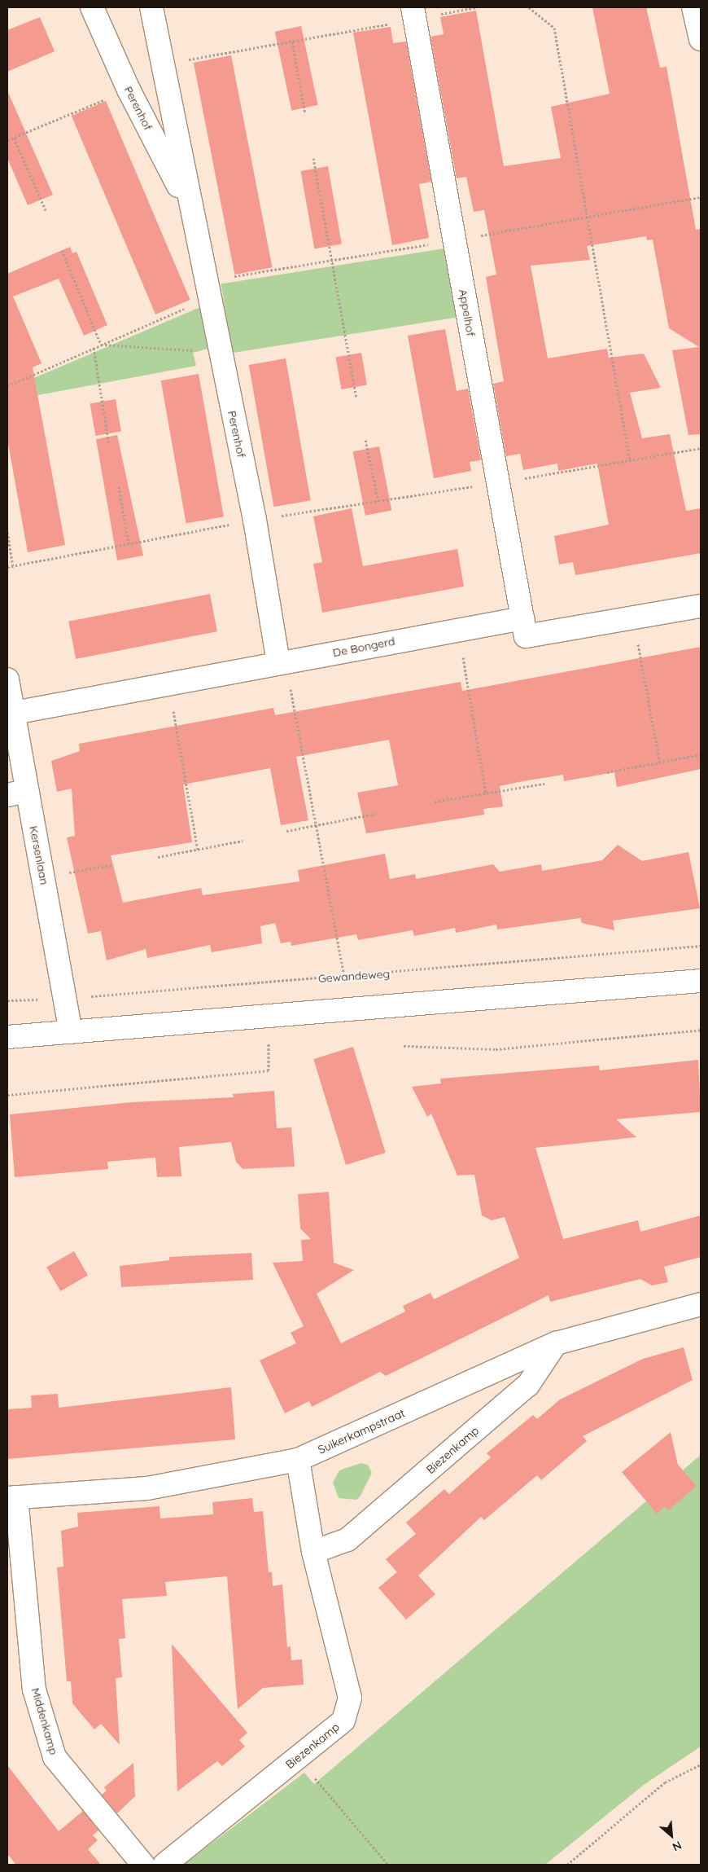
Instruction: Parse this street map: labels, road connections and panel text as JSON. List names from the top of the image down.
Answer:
{
  "streets": {
    "street": [
      "Perenhof",
      "Appelhof",
      "De Bongerd",
      "Kersenlaan",
      "Suikerkampstraat",
      "Biezenkamp",
      "Middenkamp"
    ],
    "path": ["Gewandeweg"]
  },
  "crossings": [
    ["Perenhof", "De Bongerd"],
    ["Appelhof", "De Bongerd"],
    ["De Bongerd", "Kersenlaan"],
    ["Kersenlaan", "Gewandeweg"],
    ["Suikerkampstraat", "Biezenkamp"],
    ["Suikerkampstraat", "Middenkamp"]
  ],
  "north": "bottom right"
}
